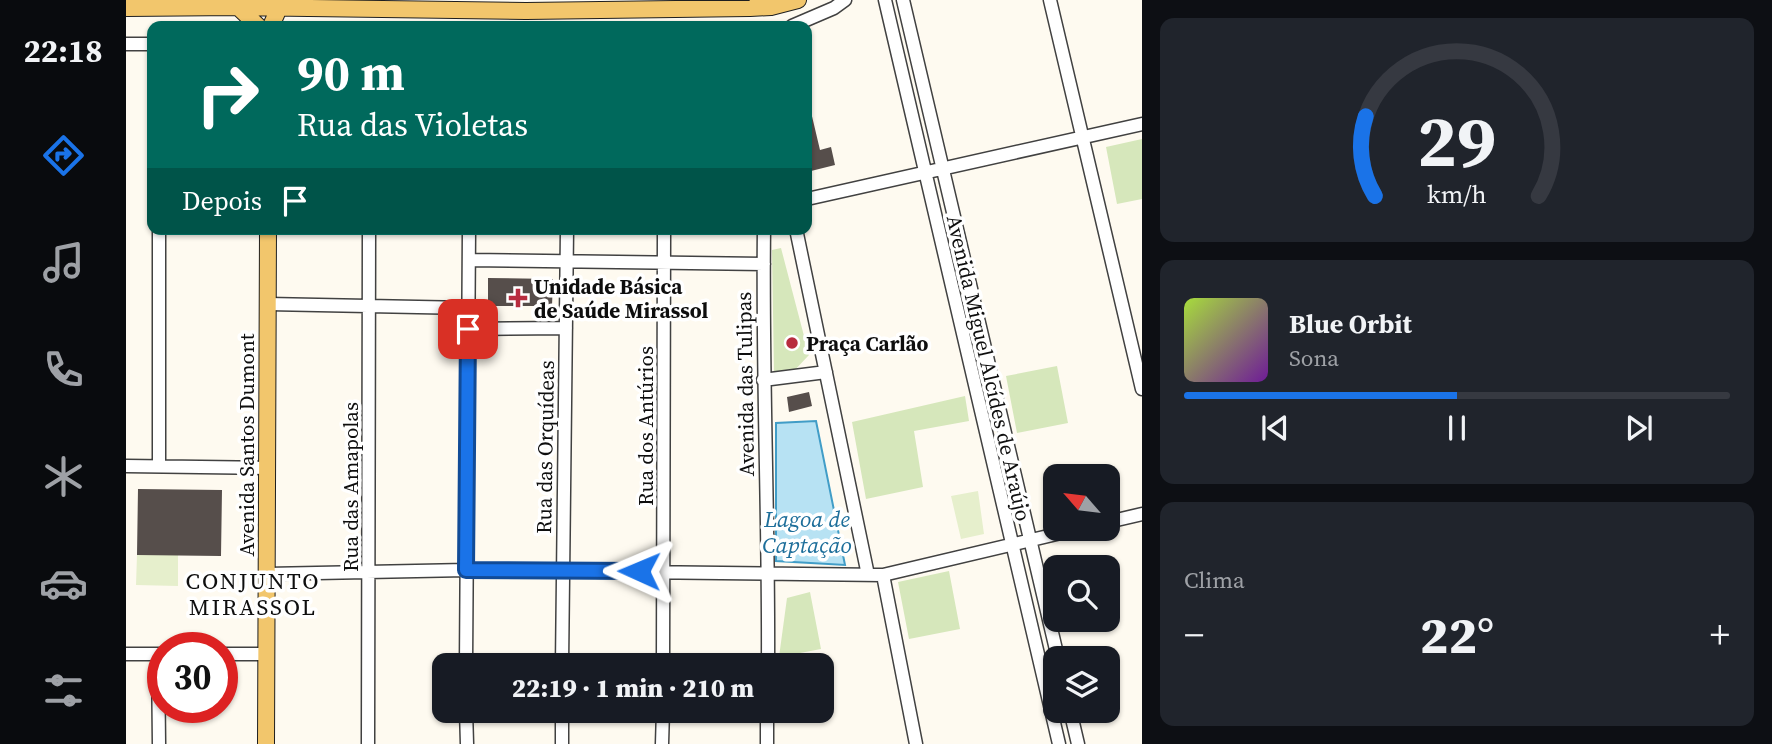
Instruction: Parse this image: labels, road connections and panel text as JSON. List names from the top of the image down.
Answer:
{
  "streets": {
    "main road": ["Avenida Santos Dumont"],
    "street": [
      "Avenida Miguel Alcídes de Araújo",
      "Avenida das Tulipas",
      "Rua dos Antúrios",
      "Rua das Orquídeas",
      "Rua das Amapolas"
    ]
  },
  "districts": ["CONJUNTO MIRASSOL"],
  "water": ["Lagoa de Captação"],
  "places": {
    "health": ["Unidade Básica de Saúde Mirassol"],
    "other": ["Praça Carlão"]
  },
  "north": "top left",
  "page": {
    "tabs": "22:18",
    "turn": ["90 m", "Rua das Violetas"],
    "then": "Depois",
    "song": ["Blue Orbit", "Sona"],
    "tile": "Clima",
    "heat": ["−", "22°", "+"],
    "limit": "30",
    "trip": "22:19 · 1 min · 210 m",
    "gauge": ["29", "km/h"]
  }
}
